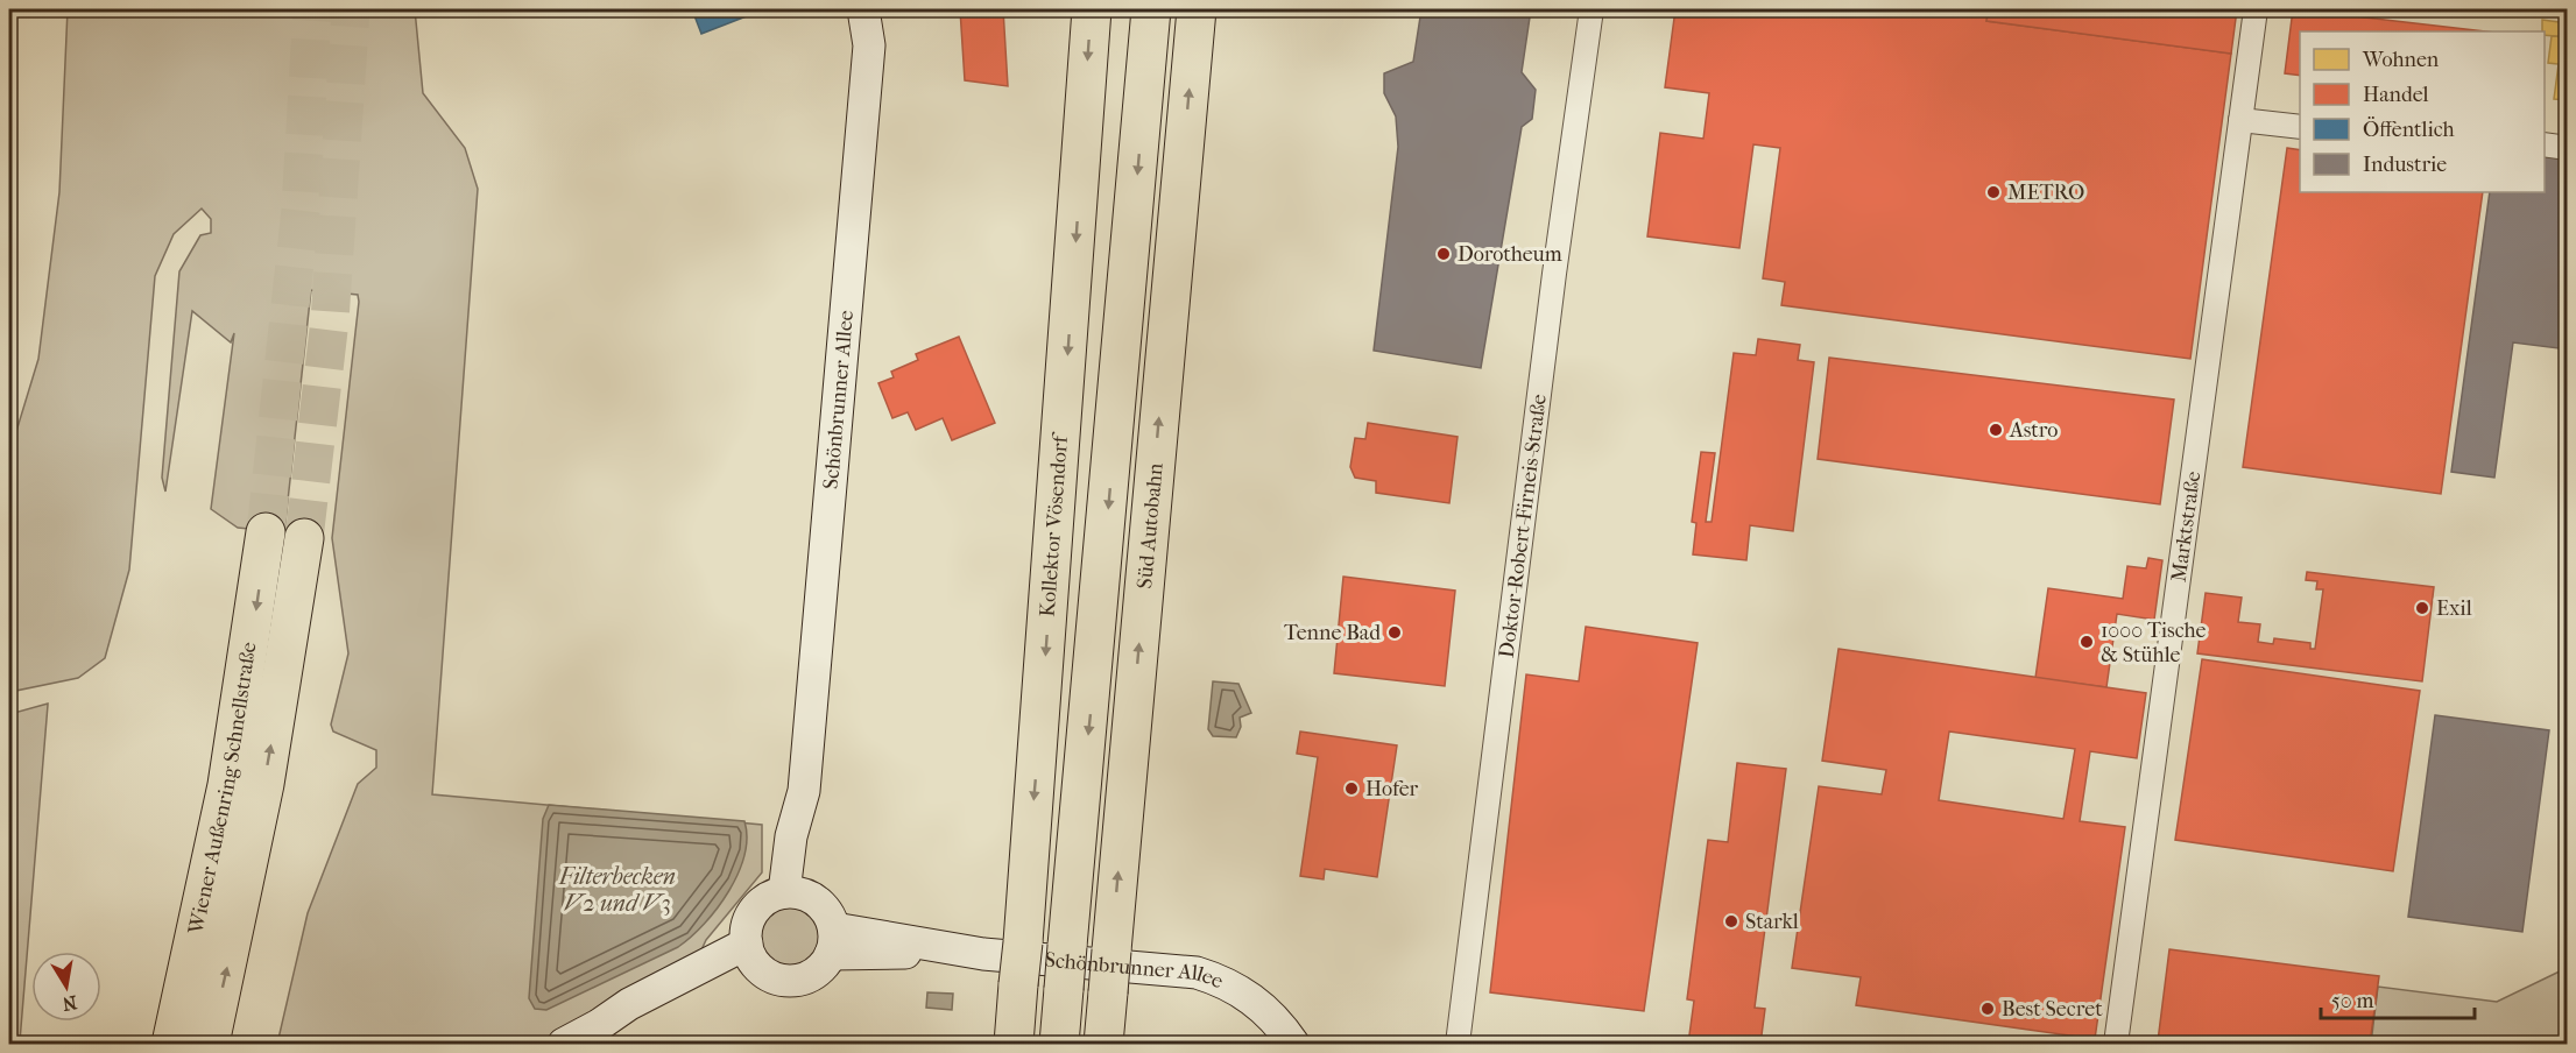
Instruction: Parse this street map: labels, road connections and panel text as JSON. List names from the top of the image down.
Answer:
{
  "streets": {
    "highway": ["Kollektor Vösendorf", "Süd Autobahn", "Wiener Außenring Schnellstraße"],
    "main road": ["Schönbrunner Allee"],
    "street": ["Doktor-Robert-Firneis-Straße", "Marktstraße"]
  },
  "one_way": ["Kollektor Vösendorf"],
  "water": ["Filterbecken V2 und V3"],
  "places": [
    "METRO",
    "Dorotheum",
    "Astro",
    "Exil",
    "Tenne Bad",
    "1000 Tische & Stühle",
    "Hofer",
    "Starkl",
    "Best Secret"
  ],
  "legend": [
    "Wohnen",
    "Handel",
    "Öffentlich",
    "Industrie"
  ],
  "scale_bar": "50 m",
  "north": "bottom"
}
